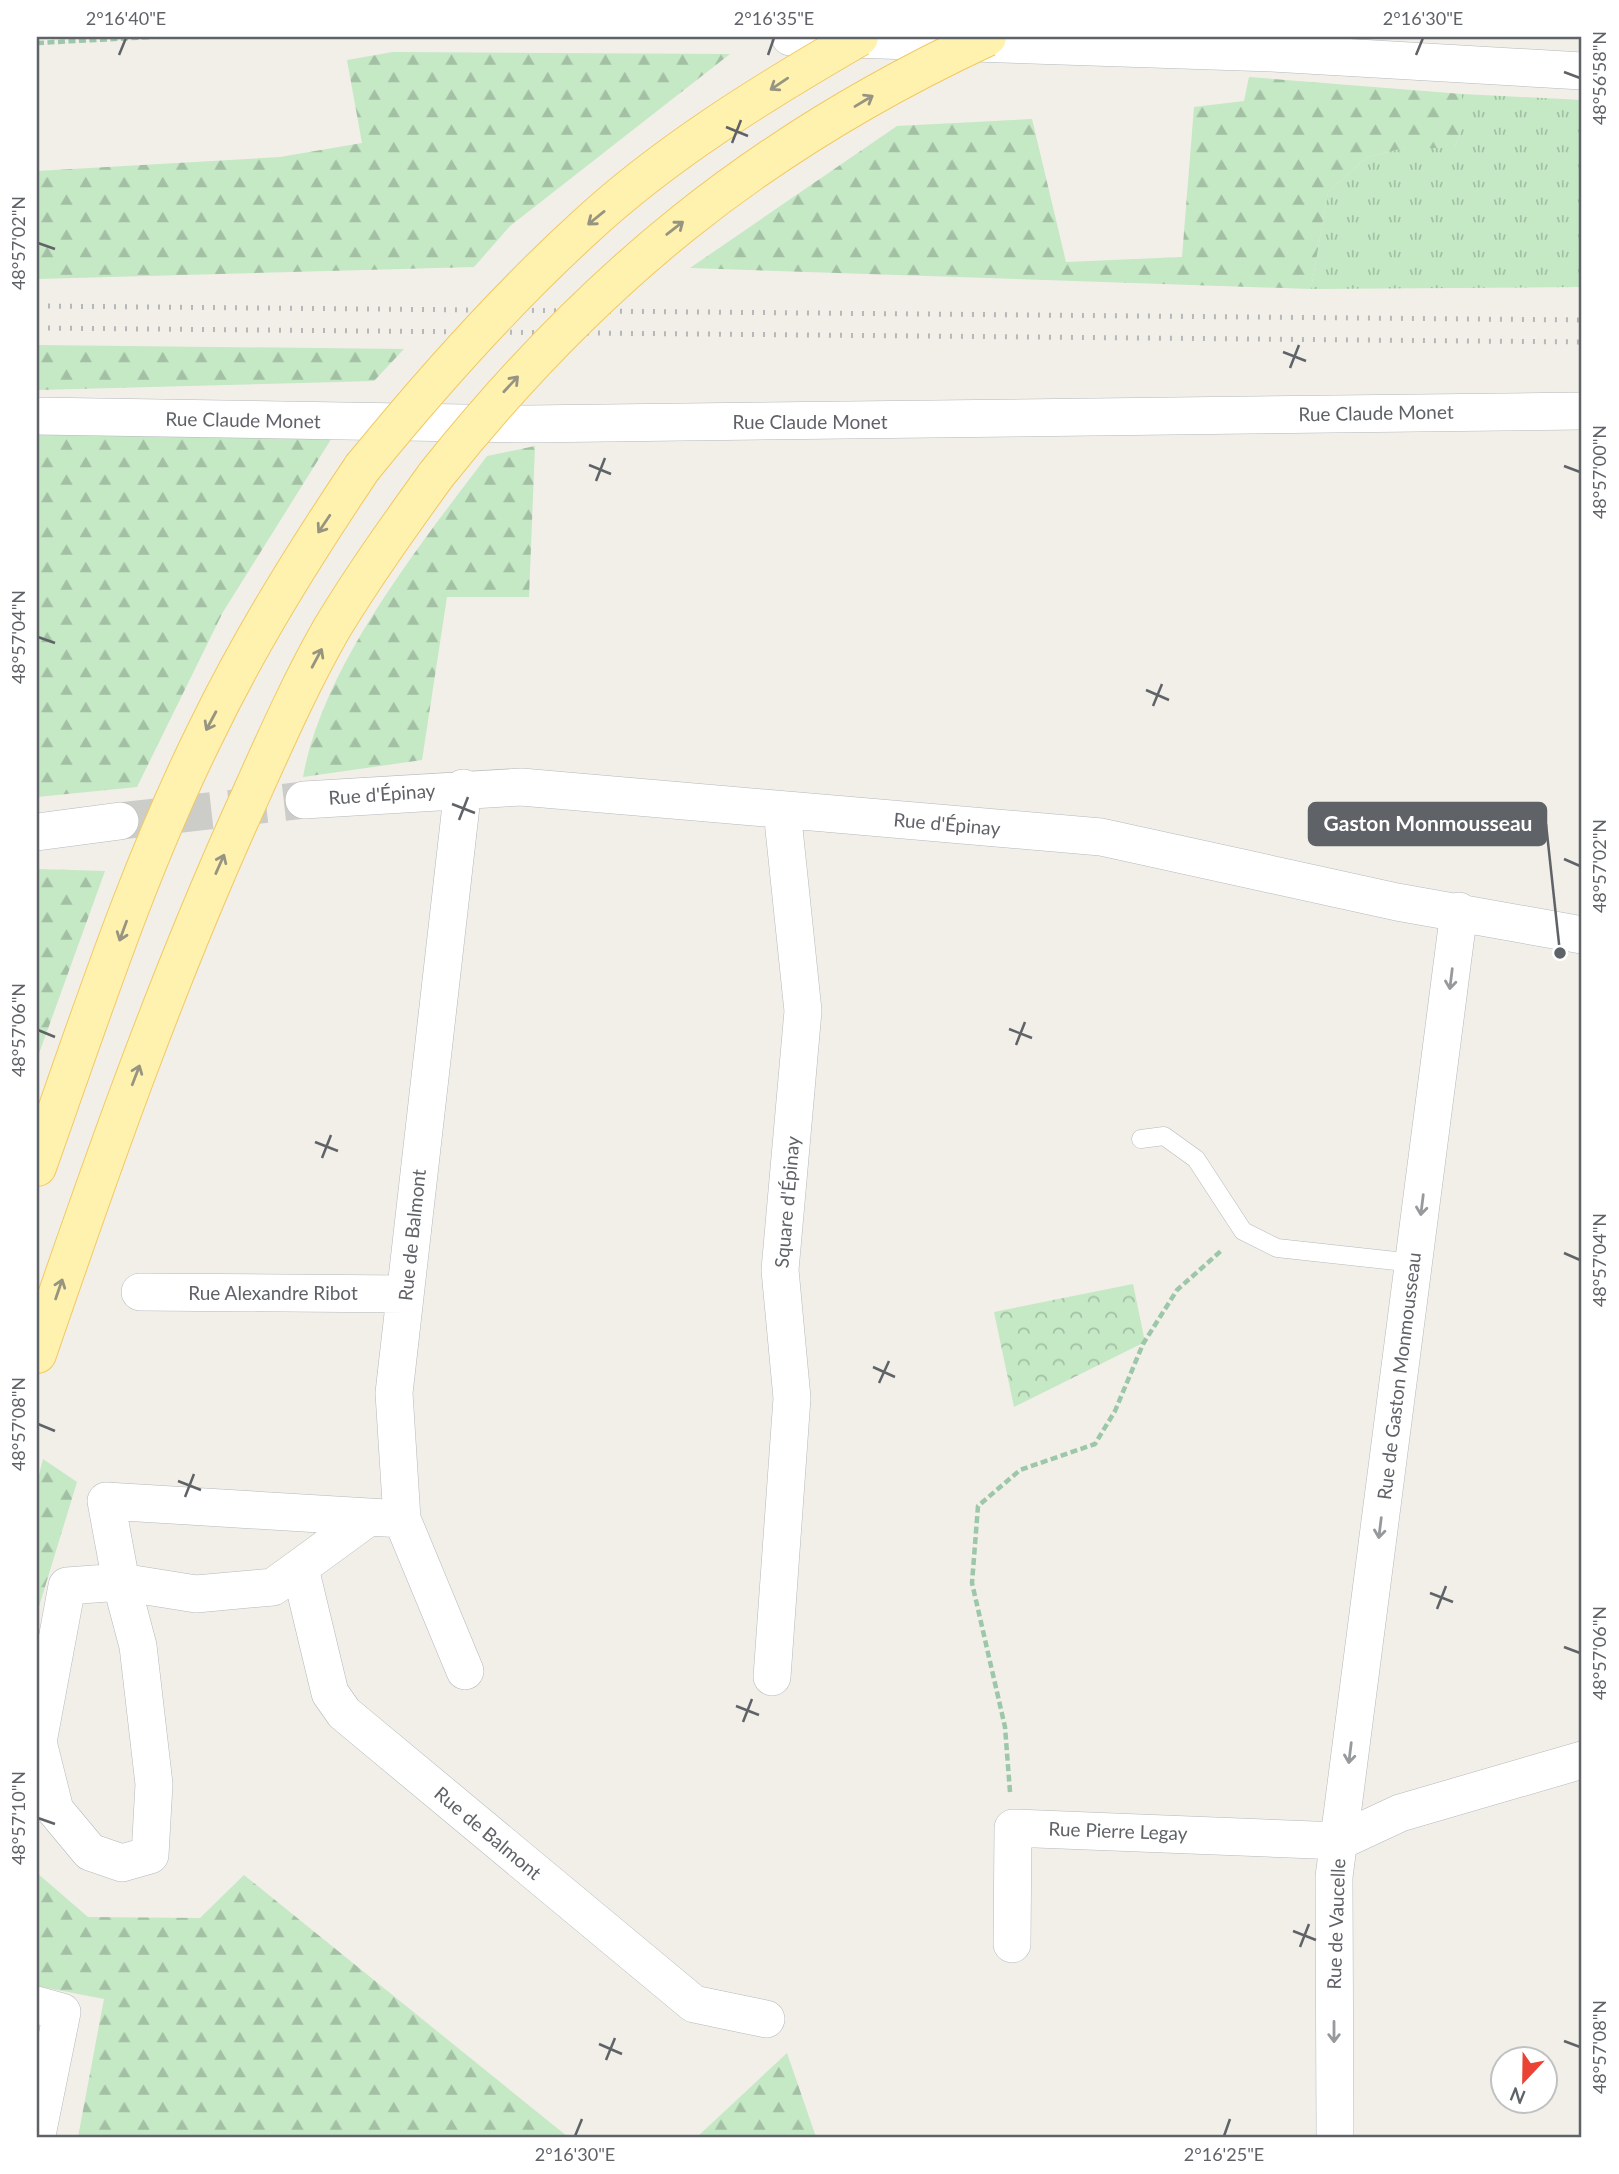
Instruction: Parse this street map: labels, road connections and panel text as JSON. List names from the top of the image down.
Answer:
{
  "streets": {
    "street": [
      "Rue Claude Monet",
      "Rue d'Épinay",
      "Square d'Épinay",
      "Rue de Balmont",
      "Rue Alexandre Ribot",
      "Rue de Gaston Monmousseau",
      "Rue Pierre Legay",
      "Rue de Vaucelle"
    ]
  },
  "crossings": [
    ["Rue d'Épinay", "Square d'Épinay"],
    ["Rue d'Épinay", "Rue de Balmont"],
    ["Rue d'Épinay", "Rue de Gaston Monmousseau"],
    ["Rue de Balmont", "Rue Alexandre Ribot"],
    ["Rue de Gaston Monmousseau", "Rue Pierre Legay"],
    ["Rue de Gaston Monmousseau", "Rue de Vaucelle"],
    ["Rue Pierre Legay", "Rue de Vaucelle"]
  ],
  "one_way": ["Rue de Gaston Monmousseau"],
  "places": ["Gaston Monmousseau"],
  "north": "bottom",
  "coordinates": [
    "2°16'40\"E",
    "2°16'35\"E",
    "2°16'30\"E",
    "48°56'58\"N",
    "48°57'02\"N",
    "48°57'00\"N",
    "48°57'04\"N",
    "48°57'06\"N",
    "48°57'08\"N",
    "48°57'10\"N",
    "2°16'25\"E"
  ]
}
